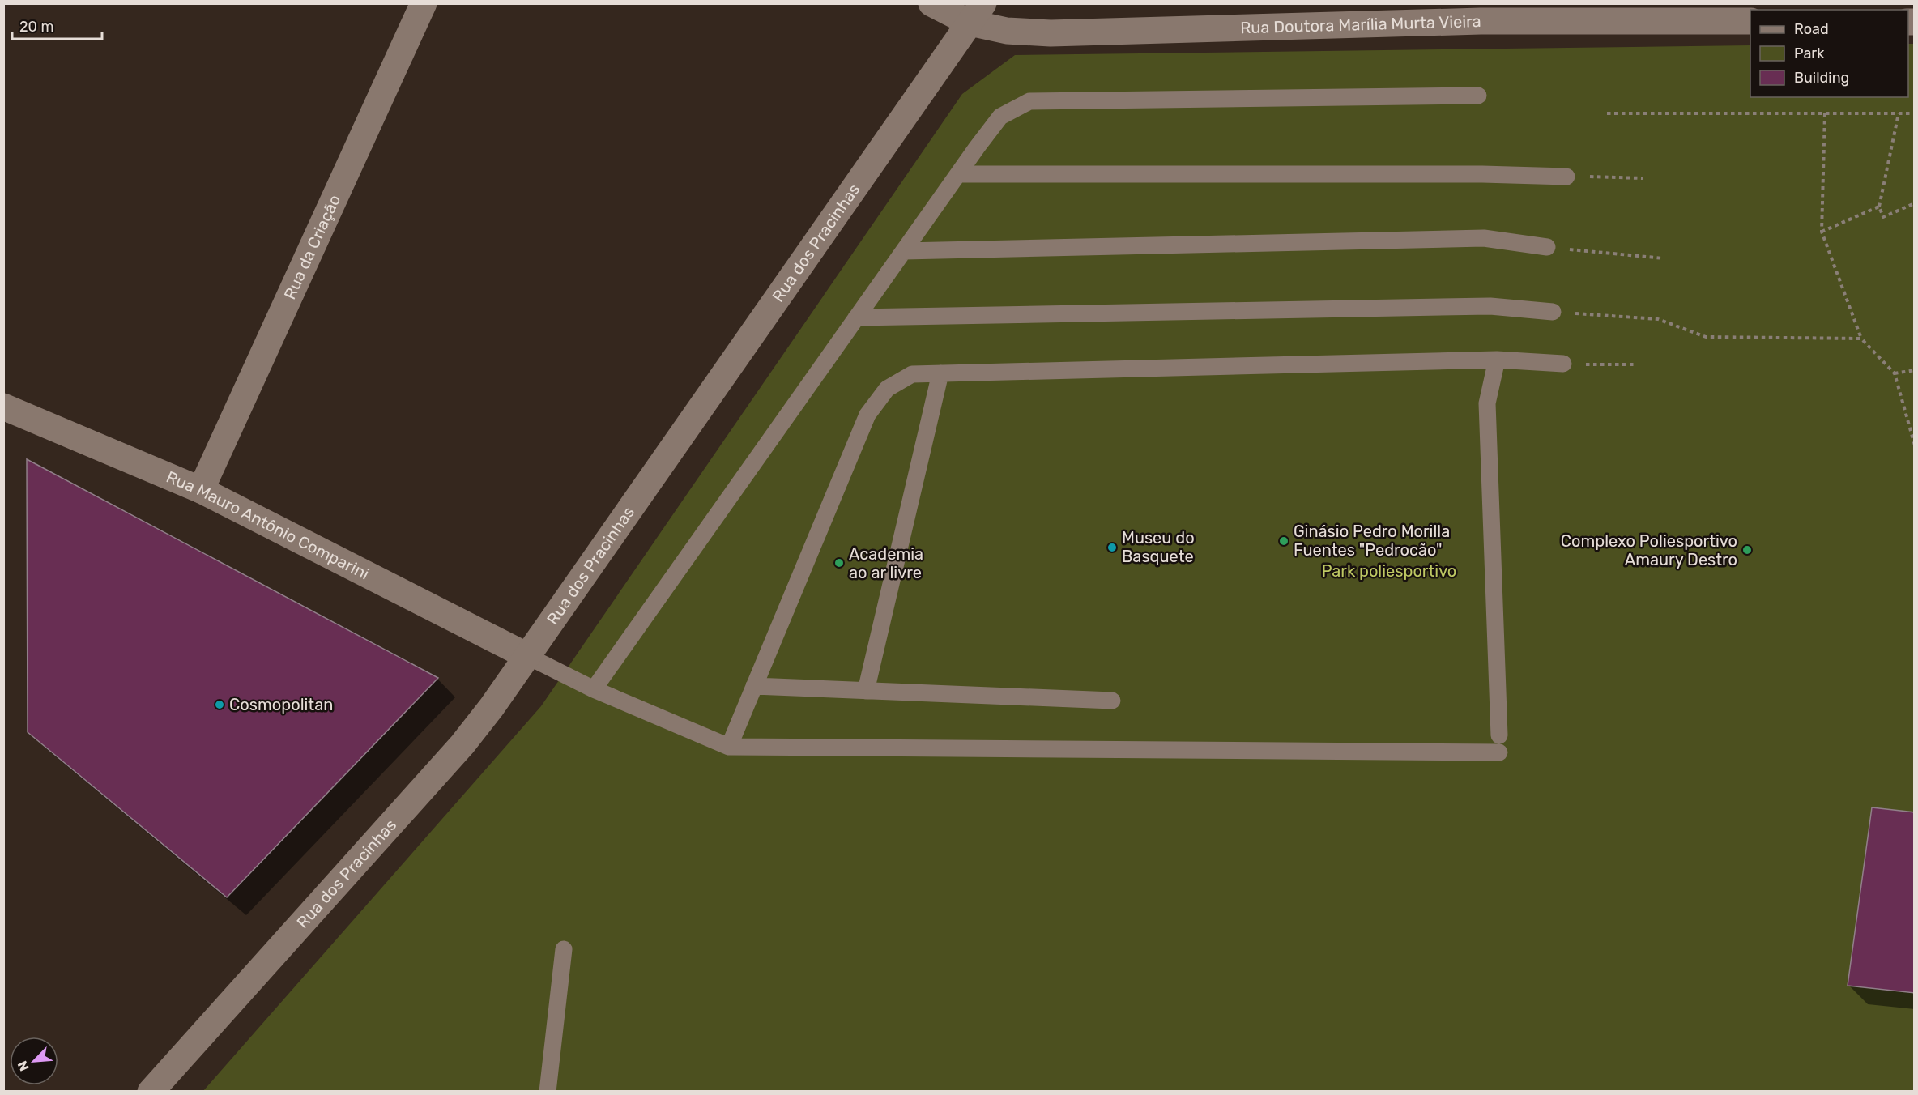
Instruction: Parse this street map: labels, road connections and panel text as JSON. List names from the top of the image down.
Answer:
{
  "streets": {
    "street": [
      "Rua Doutora Marília Murta Vieira",
      "Rua dos Pracinhas",
      "Rua da Criação",
      "Rua Mauro Antônio Comparini"
    ]
  },
  "crossings": [
    ["Rua Doutora Marília Murta Vieira", "Rua dos Pracinhas"],
    ["Rua dos Pracinhas", "Rua Mauro Antônio Comparini"],
    ["Rua da Criação", "Rua Mauro Antônio Comparini"]
  ],
  "parks": ["Park poliesportivo"],
  "places": [
    "Ginásio Pedro Morilla Fuentes \"Pedrocão\"",
    "Museu do Basquete",
    "Complexo Poliesportivo Amaury Destro",
    "Academia ao ar livre",
    "Cosmopolitan"
  ],
  "legend": ["Road", "Park", "Building"],
  "scale_bar": "20 m",
  "north": "bottom left"
}
